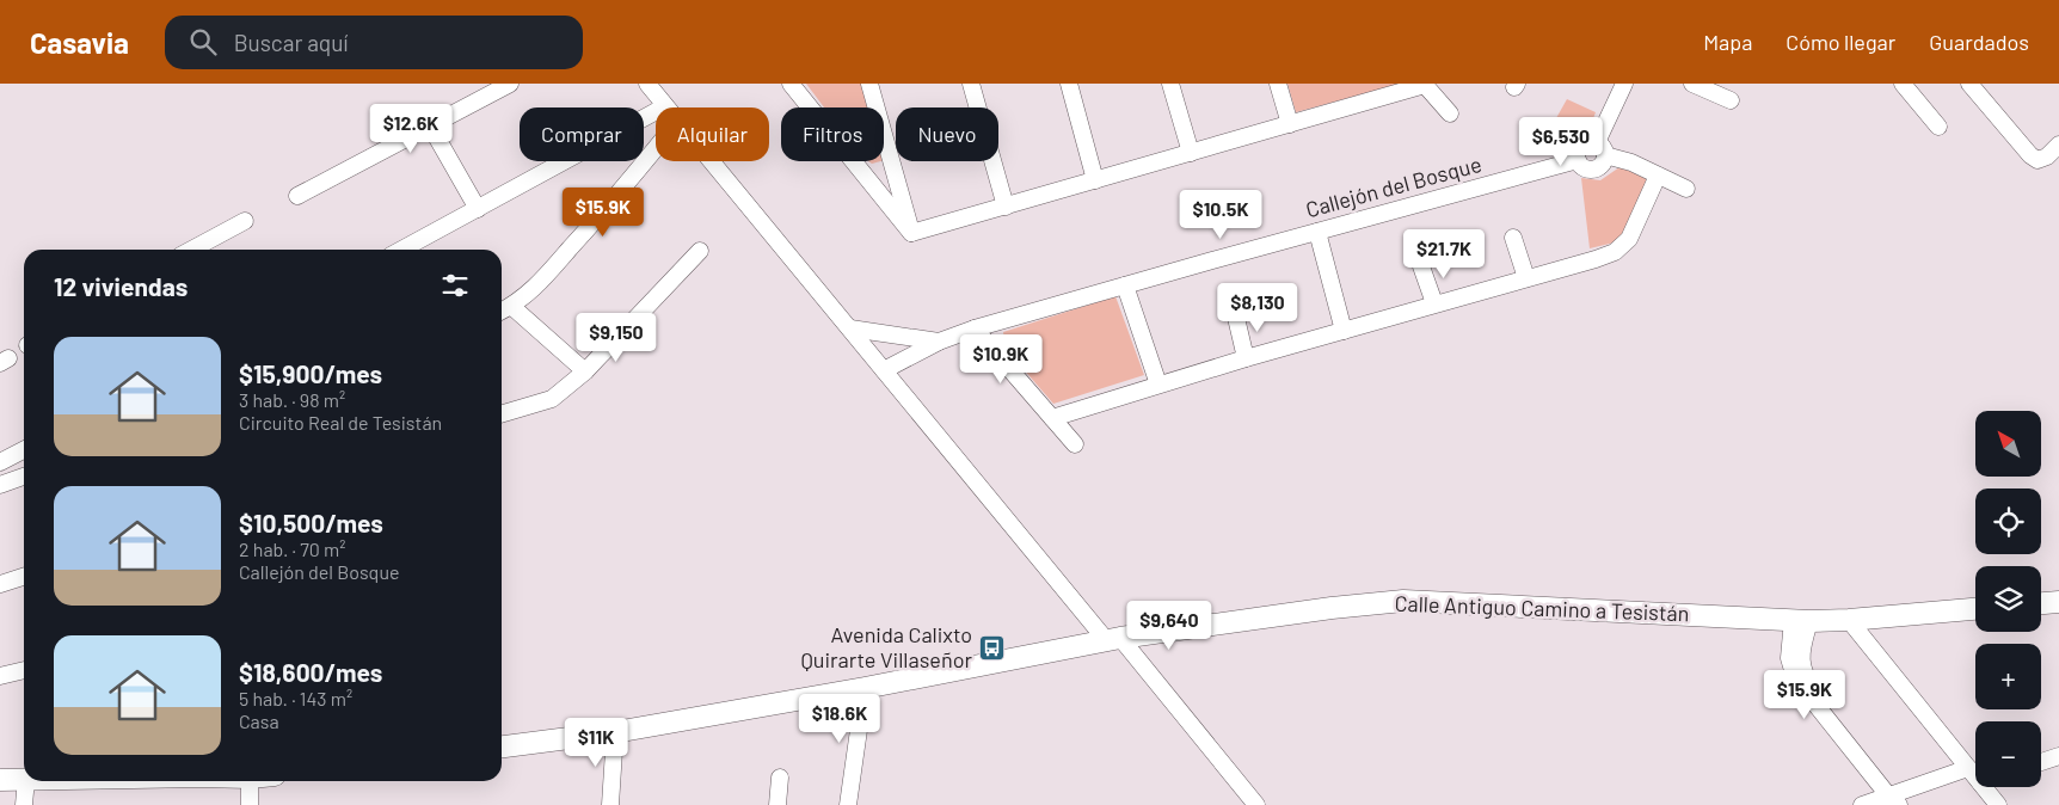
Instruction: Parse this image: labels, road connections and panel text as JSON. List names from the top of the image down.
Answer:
{
  "streets": {
    "street": ["Callejón del Bosque", "Calle Antiguo Camino a Tesistán"]
  },
  "places": {
    "bus stop": ["Avenida Calixto Quirarte Villaseñor"]
  },
  "north": "top left",
  "page": {
    "header": "Casavia",
    "search": "Buscar aquí",
    "nav": ["Mapa", "Cómo llegar", "Guardados"],
    "price": [
      "$12.6K",
      "$6,530",
      "$15.9K",
      "$10.5K",
      "$21.7K",
      "$8,130",
      "$9,150",
      "$10.9K",
      "$9,640",
      "$15.9K",
      "$18.6K",
      "$11K"
    ],
    "chip": [
      "Comprar",
      "Alquilar",
      "Filtros",
      "Nuevo"
    ],
    "heading": "12 viviendas",
    "list": [
      {
        "name": "$15,900/mes",
        "note": "3 hab. · 98 m² · Circuito Real de Tesistán"
      },
      {
        "name": "$10,500/mes",
        "note": "2 hab. · 70 m² · Callejón del Bosque"
      },
      {
        "name": "$18,600/mes",
        "note": "5 hab. · 143 m² · Casa"
      }
    ],
    "map_buttons": ["+", "−"]
  }
}
